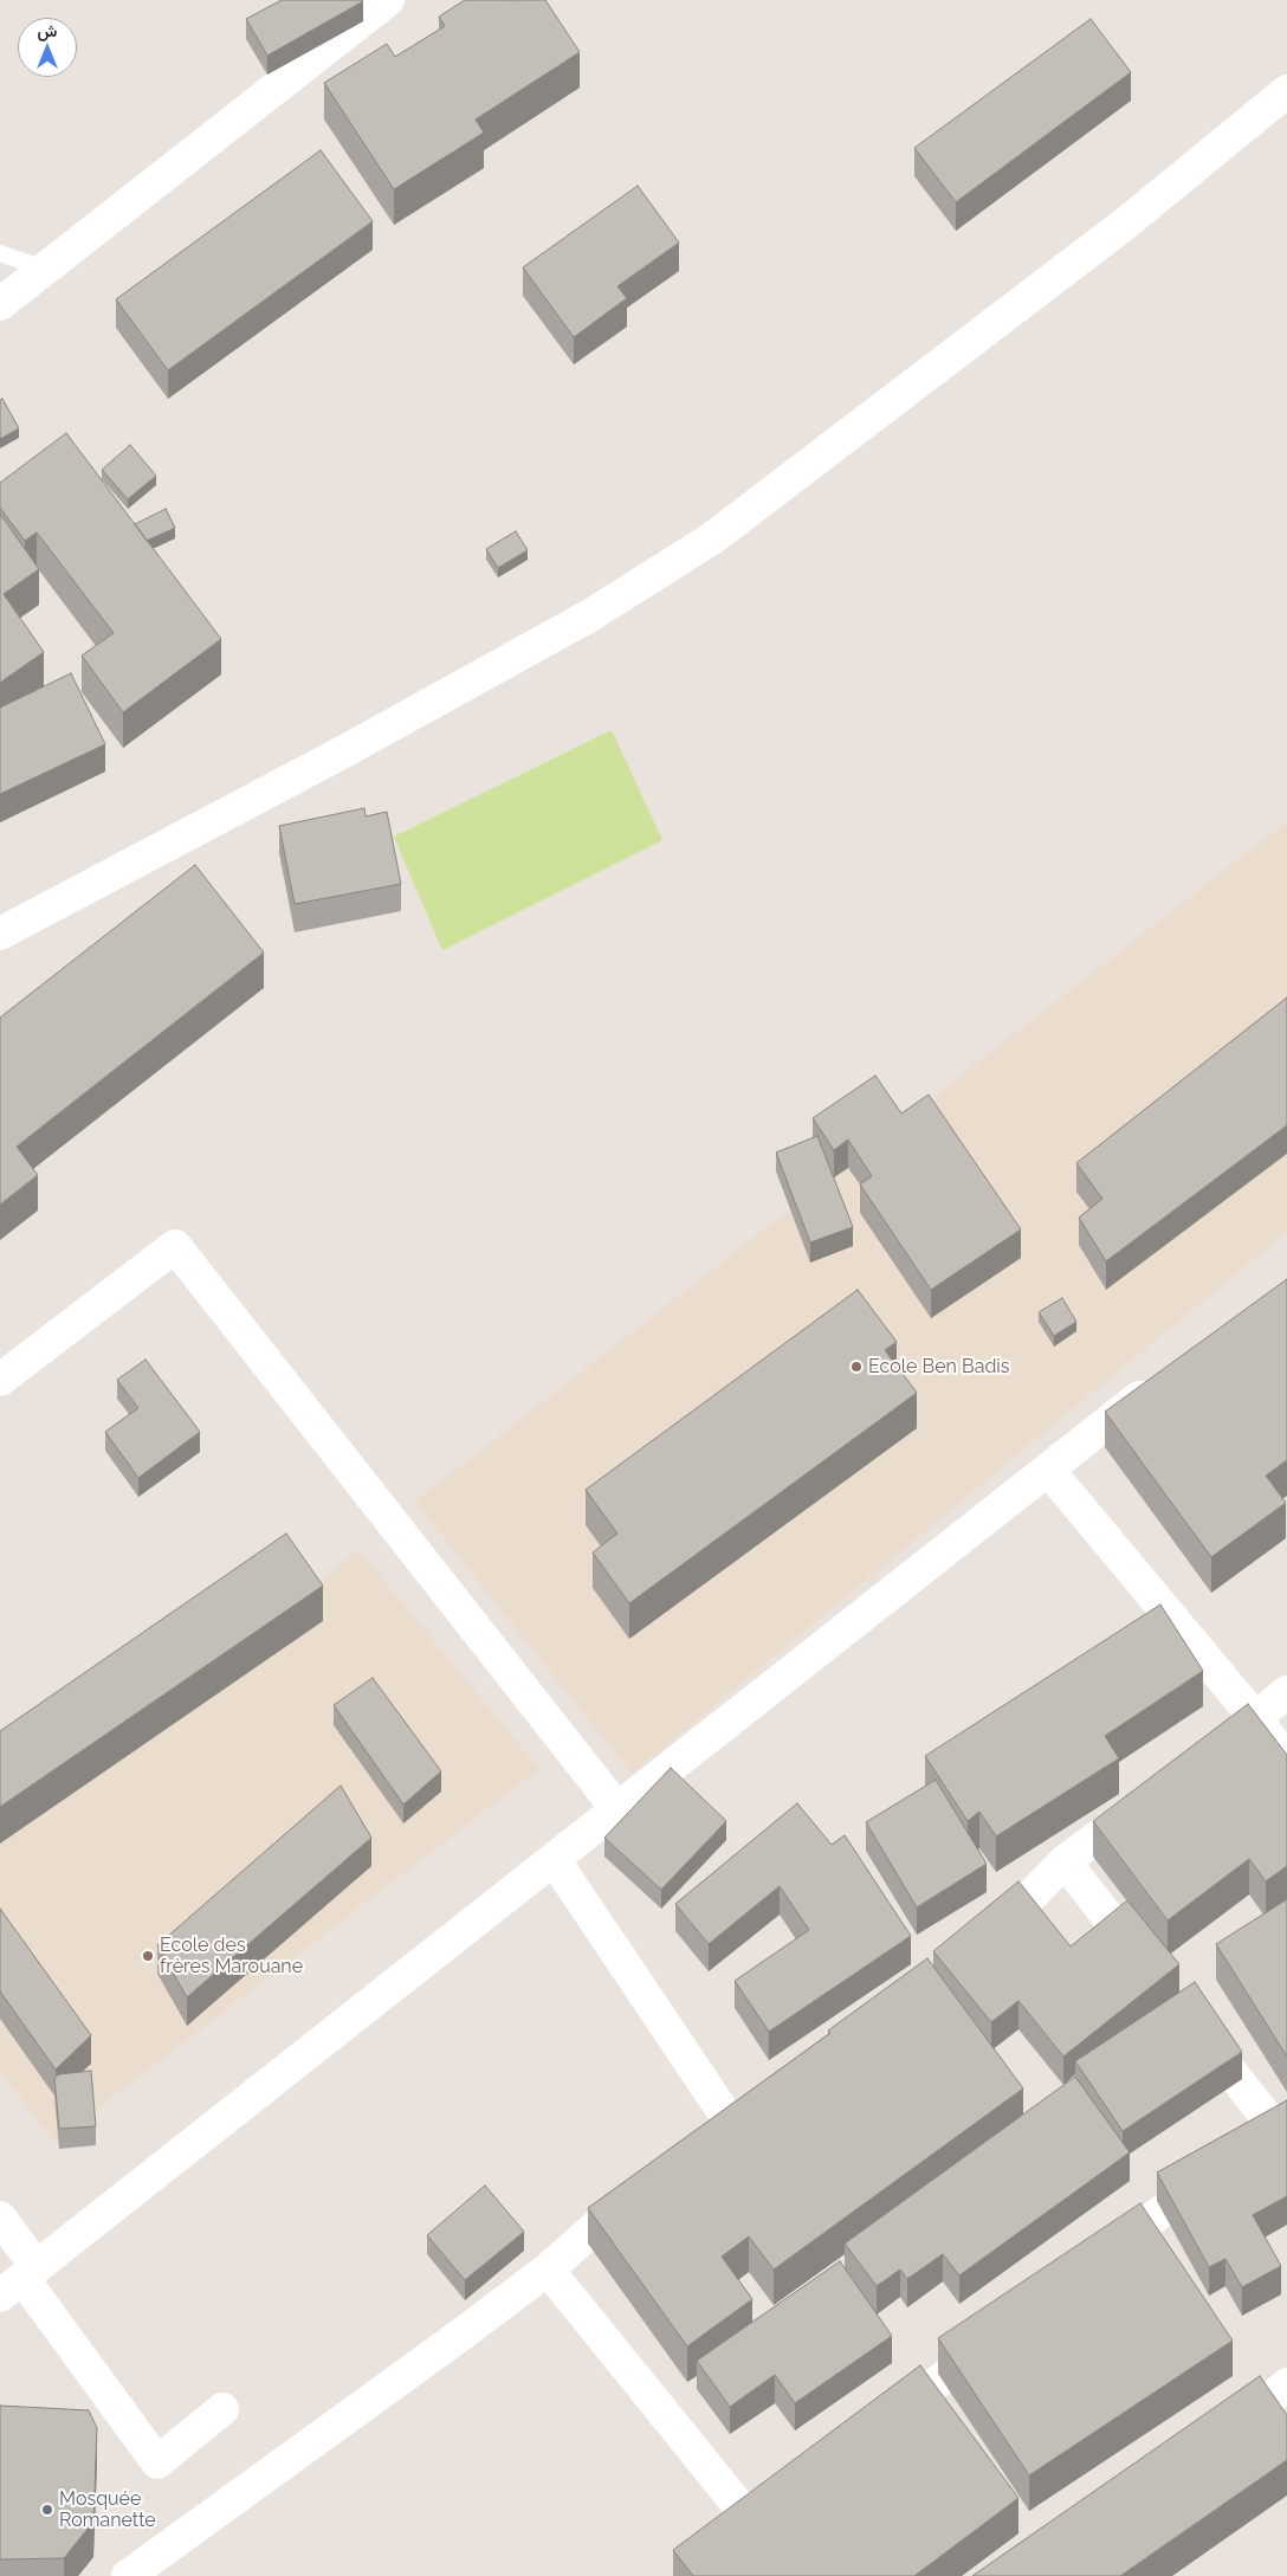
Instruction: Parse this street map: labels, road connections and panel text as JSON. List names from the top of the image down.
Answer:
{
  "places": ["Ecole Ben Badis", "Ecole des frères Marouane", "Mosquée Romanette"],
  "north": "top"
}
